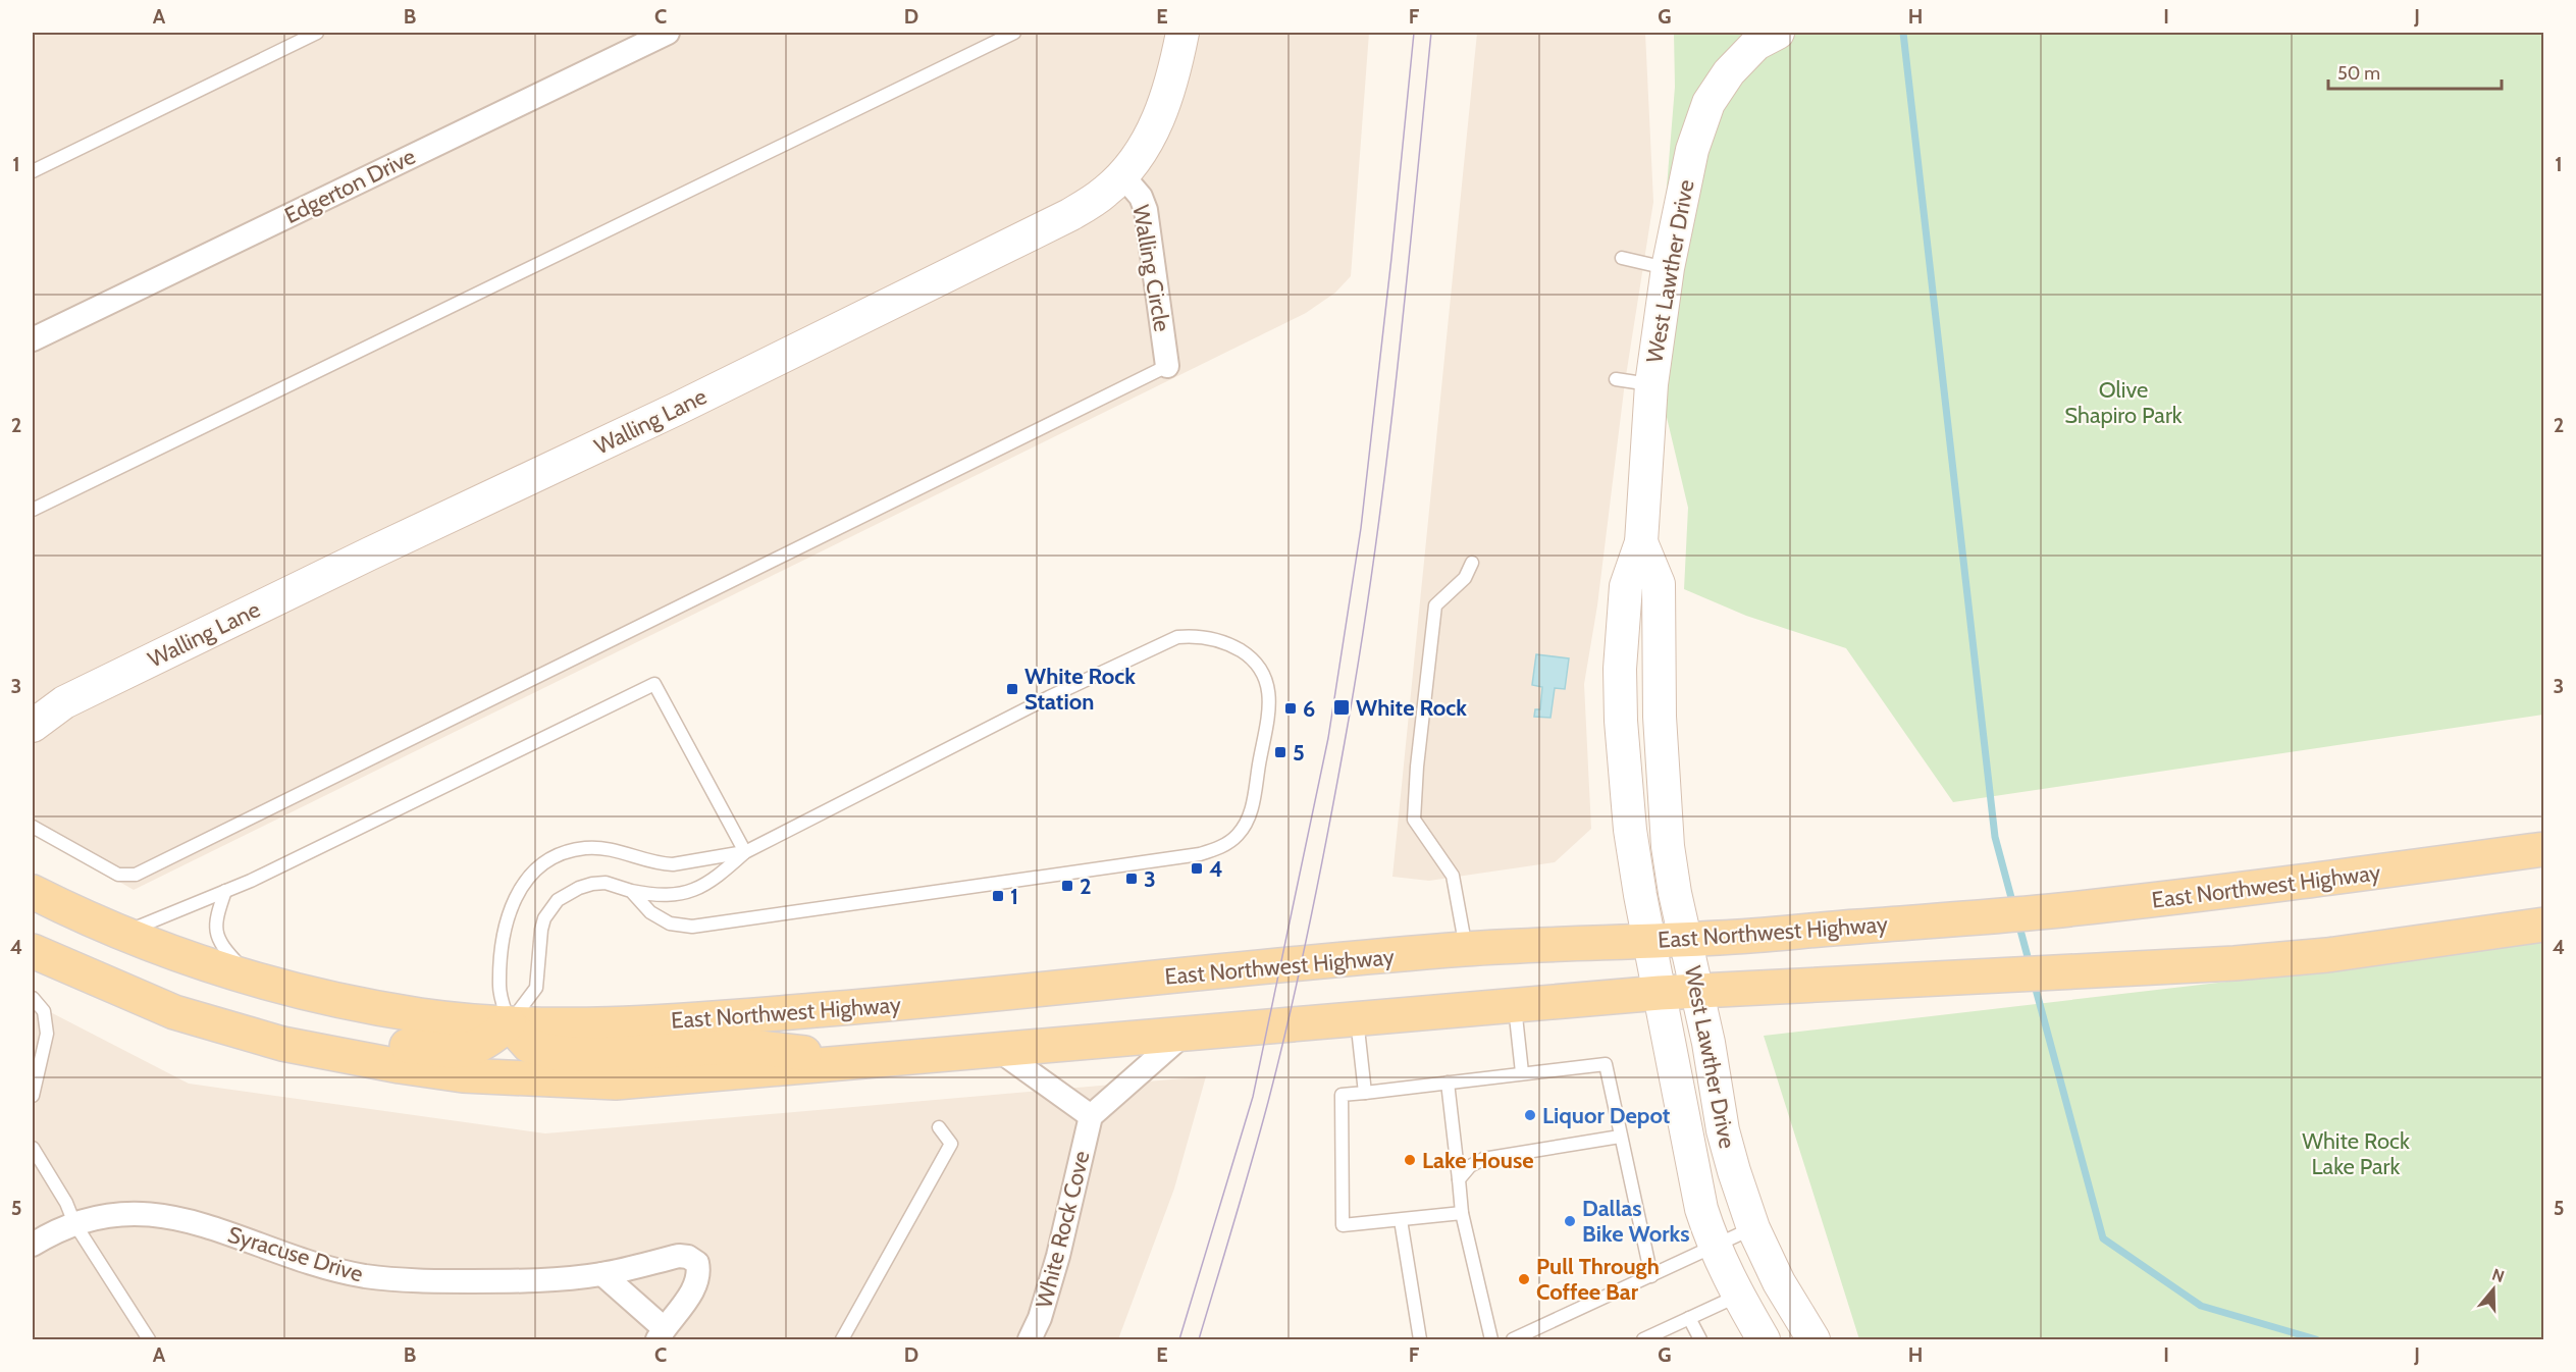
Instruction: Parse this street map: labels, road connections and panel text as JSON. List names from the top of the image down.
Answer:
{
  "streets": {
    "main road": ["East Northwest Highway"],
    "street": [
      "Edgerton Drive",
      "Walling Circle",
      "West Lawther Drive",
      "Walling Lane",
      "White Rock Cove",
      "Syracuse Drive"
    ]
  },
  "crossings": [
    ["Walling Circle", "Walling Lane"],
    ["West Lawther Drive", "East Northwest Highway"]
  ],
  "parks": ["Olive Shapiro Park", "White Rock Lake Park"],
  "places": {
    "transit": [
      "White Rock Station",
      "White Rock",
      "6",
      "5",
      "4",
      "3",
      "2",
      "1"
    ],
    "other": [
      "Liquor Depot",
      "Lake House",
      "Dallas Bike Works",
      "Pull Through Coffee Bar"
    ]
  },
  "scale_bar": "50 m",
  "north": "top",
  "grid": {
    "columns": [
      "A",
      "B",
      "C",
      "D",
      "E",
      "F",
      "G",
      "H",
      "I",
      "J"
    ],
    "rows": [
      "1",
      "2",
      "3",
      "4",
      "5"
    ]
  }
}
